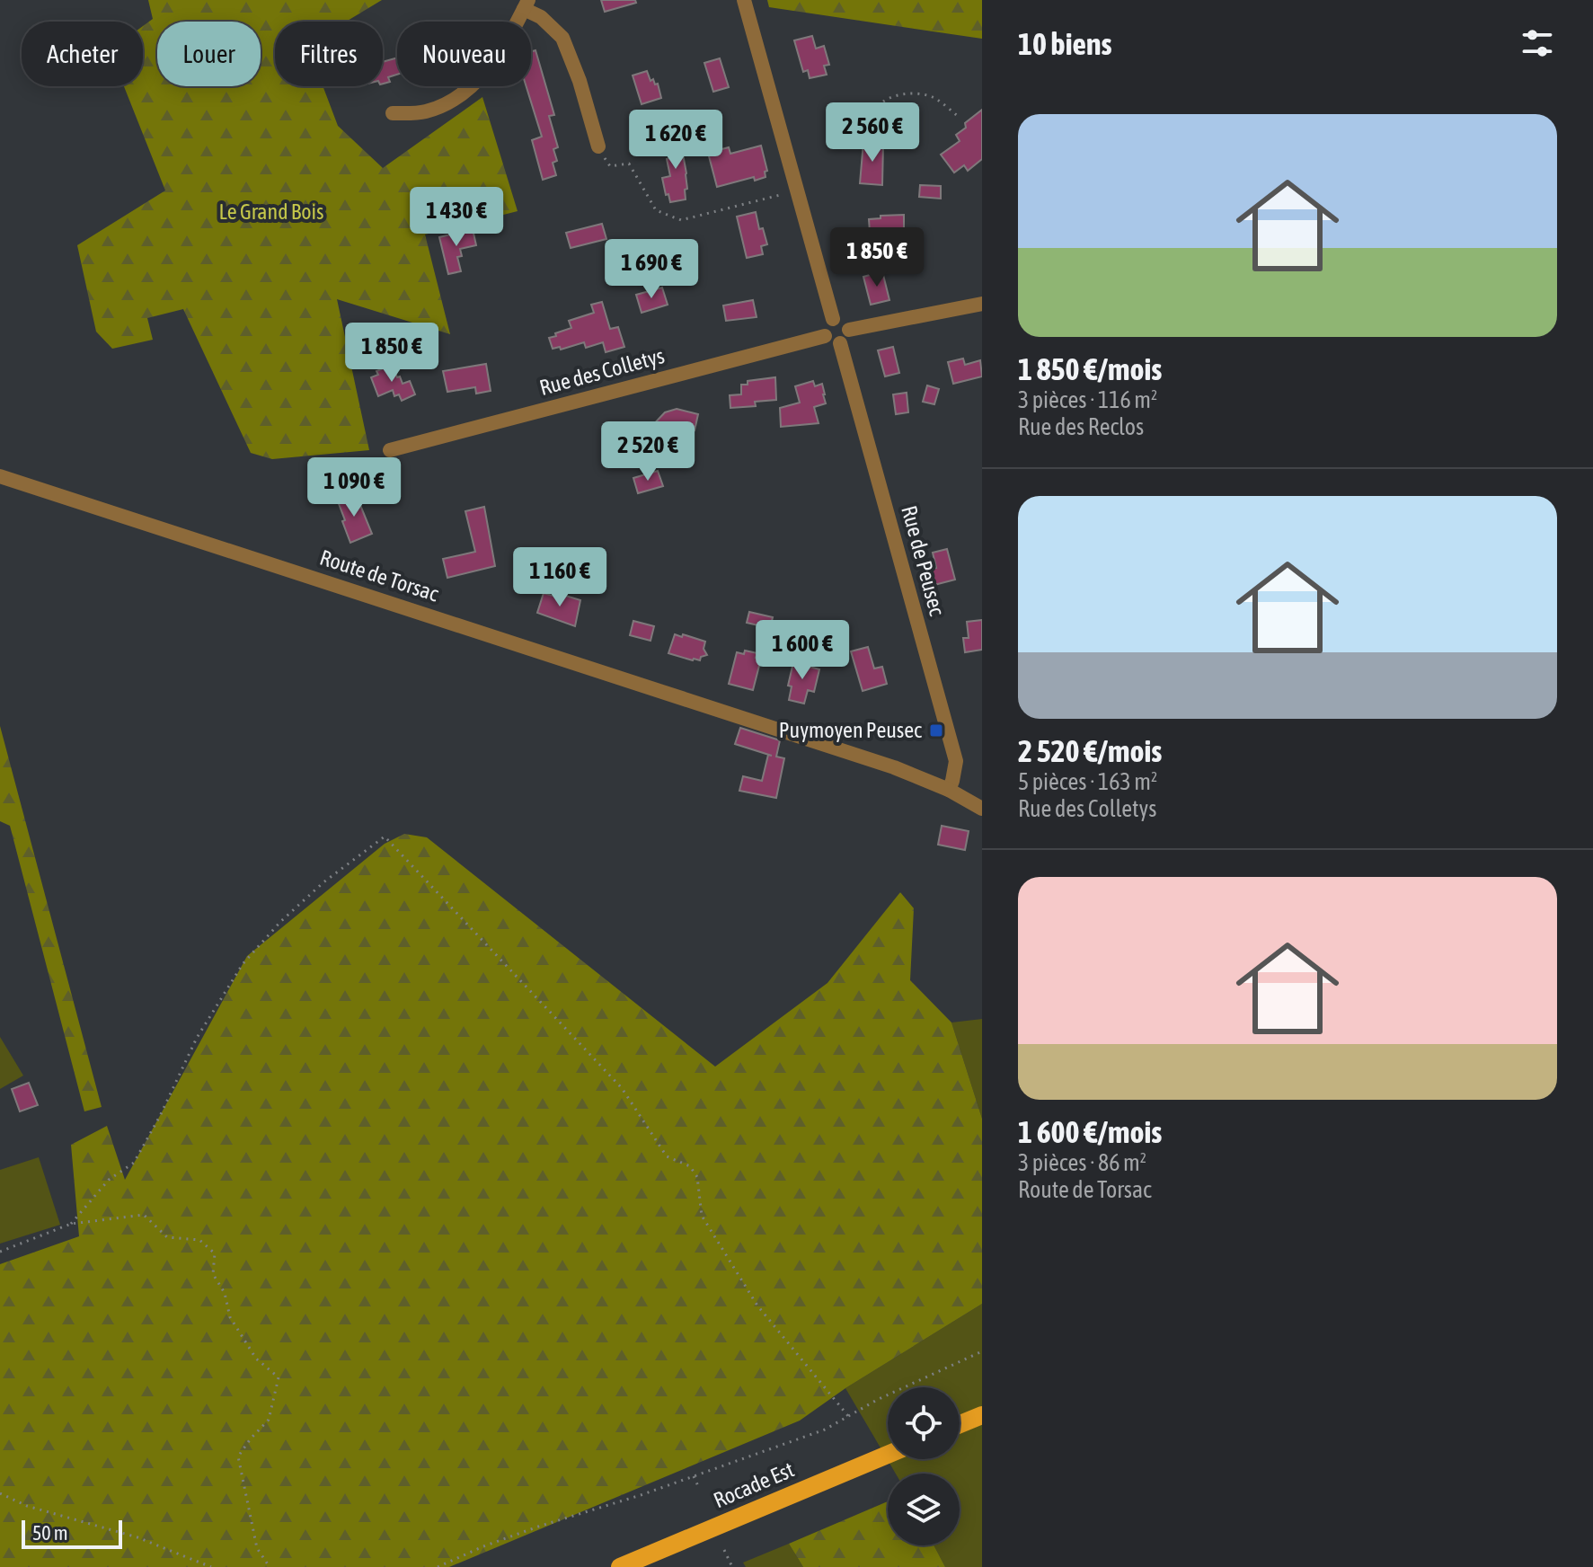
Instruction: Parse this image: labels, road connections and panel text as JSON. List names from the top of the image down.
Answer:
{
  "streets": {
    "main road": ["Rocade Est"],
    "street": ["Rue des Colletys", "Rue de Peusec", "Route de Torsac"]
  },
  "crossings": [
    ["Rue des Colletys", "Rue de Peusec"],
    ["Rue de Peusec", "Route de Torsac"]
  ],
  "parks": ["Le Grand Bois"],
  "places": {
    "transit": ["Puymoyen Peusec"]
  },
  "scale_bar": "50 m",
  "page": {
    "heading": "10 biens",
    "chip": [
      "Acheter",
      "Louer",
      "Filtres",
      "Nouveau"
    ],
    "list": [
      {
        "name": "1 850 €/mois",
        "note": "3 pièces · 116 m² · Rue des Reclos"
      },
      {
        "name": "2 520 €/mois",
        "note": "5 pièces · 163 m² · Rue des Colletys"
      },
      {
        "name": "1 600 €/mois",
        "note": "3 pièces · 86 m² · Route de Torsac"
      }
    ],
    "price": [
      "2 560 €",
      "1 620 €",
      "1 430 €",
      "1 850 €",
      "1 690 €",
      "1 850 €",
      "2 520 €",
      "1 090 €",
      "1 160 €",
      "1 600 €"
    ],
    "scale": "50 m"
  }
}
